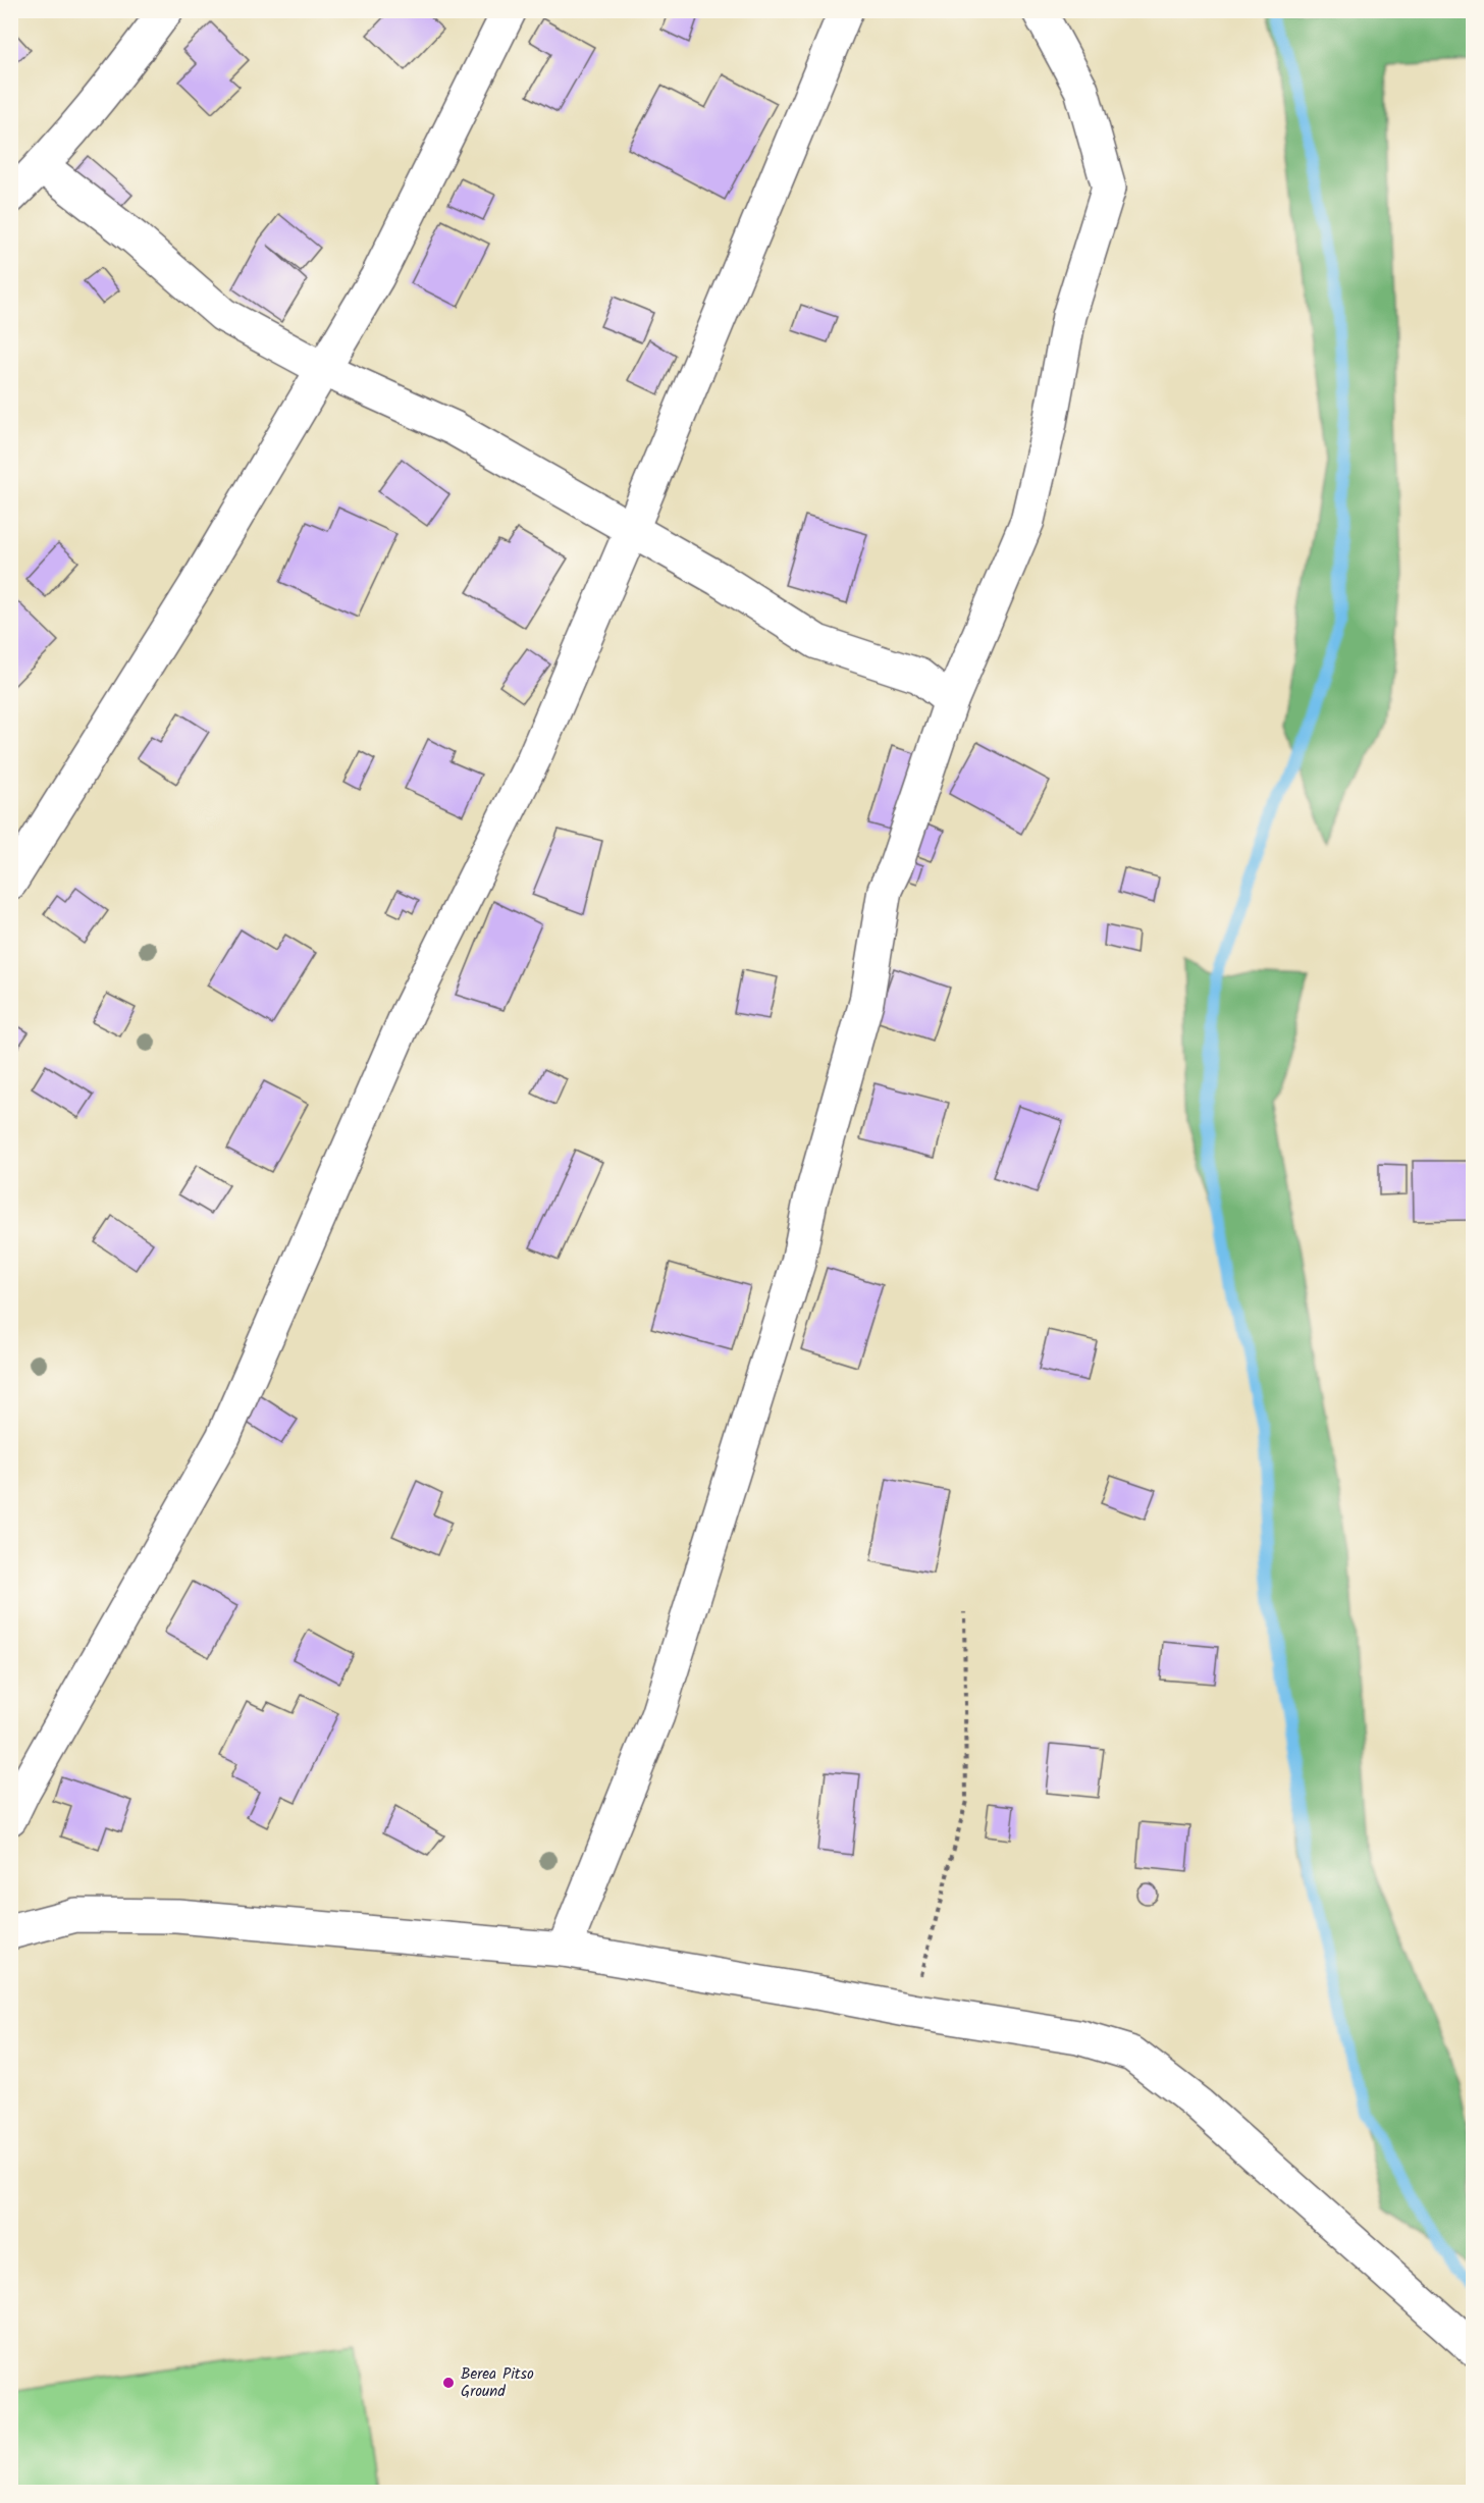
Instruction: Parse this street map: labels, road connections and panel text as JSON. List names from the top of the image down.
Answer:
{
  "places": ["Berea Pitso Ground"]
}
